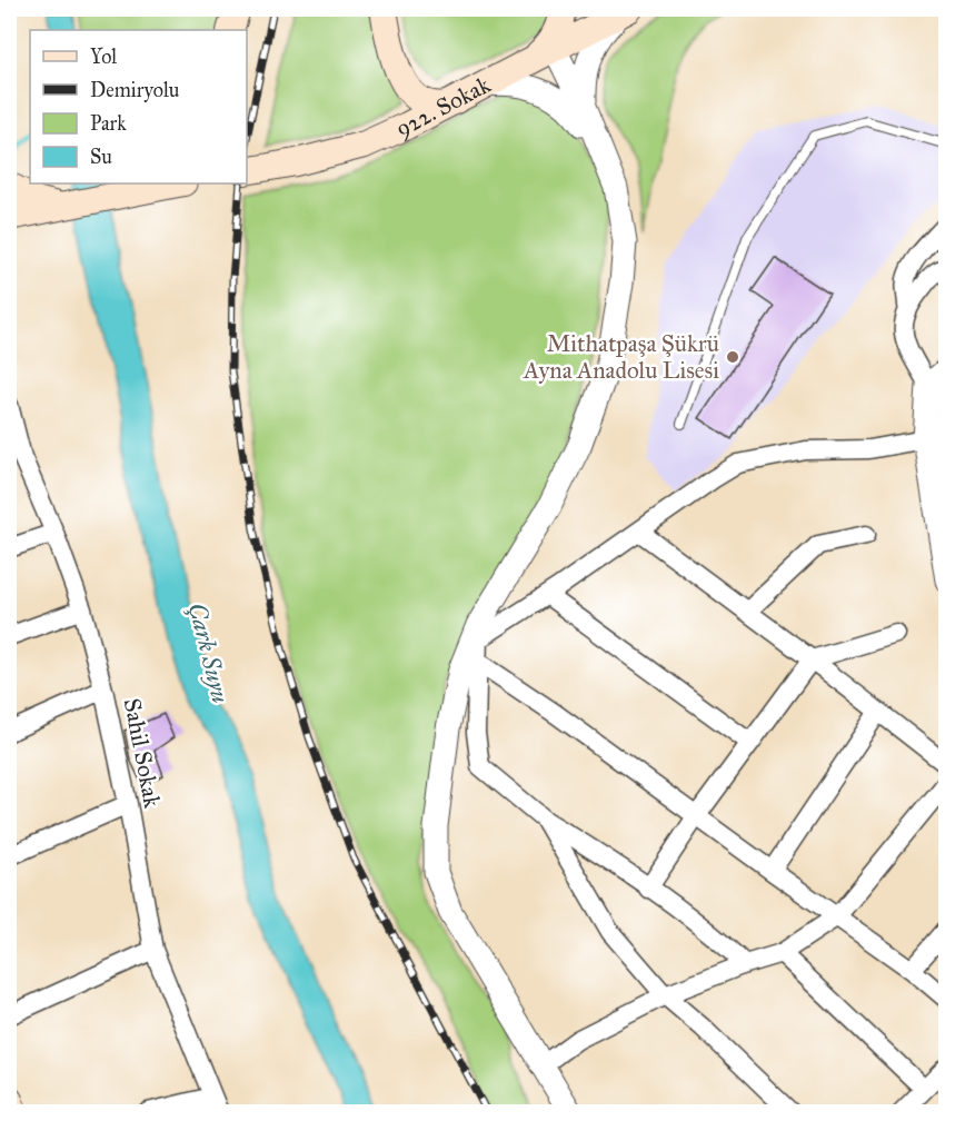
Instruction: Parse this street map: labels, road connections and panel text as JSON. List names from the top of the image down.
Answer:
{
  "streets": {
    "main road": ["922. Sokak"],
    "street": ["Sahil Sokak"]
  },
  "water": ["Çark Suyu"],
  "places": ["Mithatpaşa Şükrü Ayna Anadolu Lisesi"],
  "legend": [
    "Yol",
    "Demiryolu",
    "Park",
    "Su"
  ]
}
